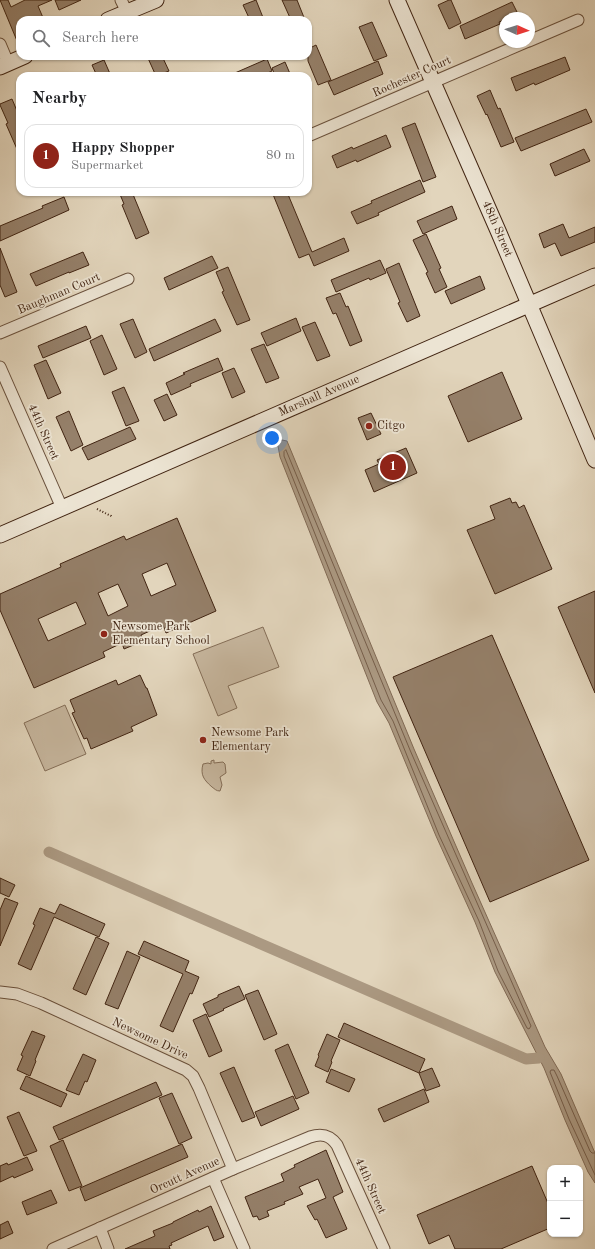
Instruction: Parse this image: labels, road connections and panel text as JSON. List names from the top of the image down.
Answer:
{
  "streets": {
    "street": [
      "Rochester Court",
      "48th Street",
      "Baughman Court",
      "Marshall Avenue",
      "44th Street",
      "Newsome Drive",
      "Orcutt Avenue"
    ]
  },
  "crossings": [
    ["Rochester Court", "48th Street"],
    ["48th Street", "Marshall Avenue"],
    ["Marshall Avenue", "44th Street"],
    ["44th Street", "Orcutt Avenue"],
    ["Newsome Drive", "Orcutt Avenue"]
  ],
  "places": ["Citgo", "Newsome Park Elementary School", "Newsome Park Elementary"],
  "north": "right",
  "page": {
    "search": "Search here",
    "heading": "Nearby",
    "list": [
      {
        "mark": "1",
        "name": "Happy Shopper",
        "note": "Supermarket",
        "value": "80 m"
      }
    ],
    "pins": "1",
    "map_buttons": ["+", "−"]
  }
}
